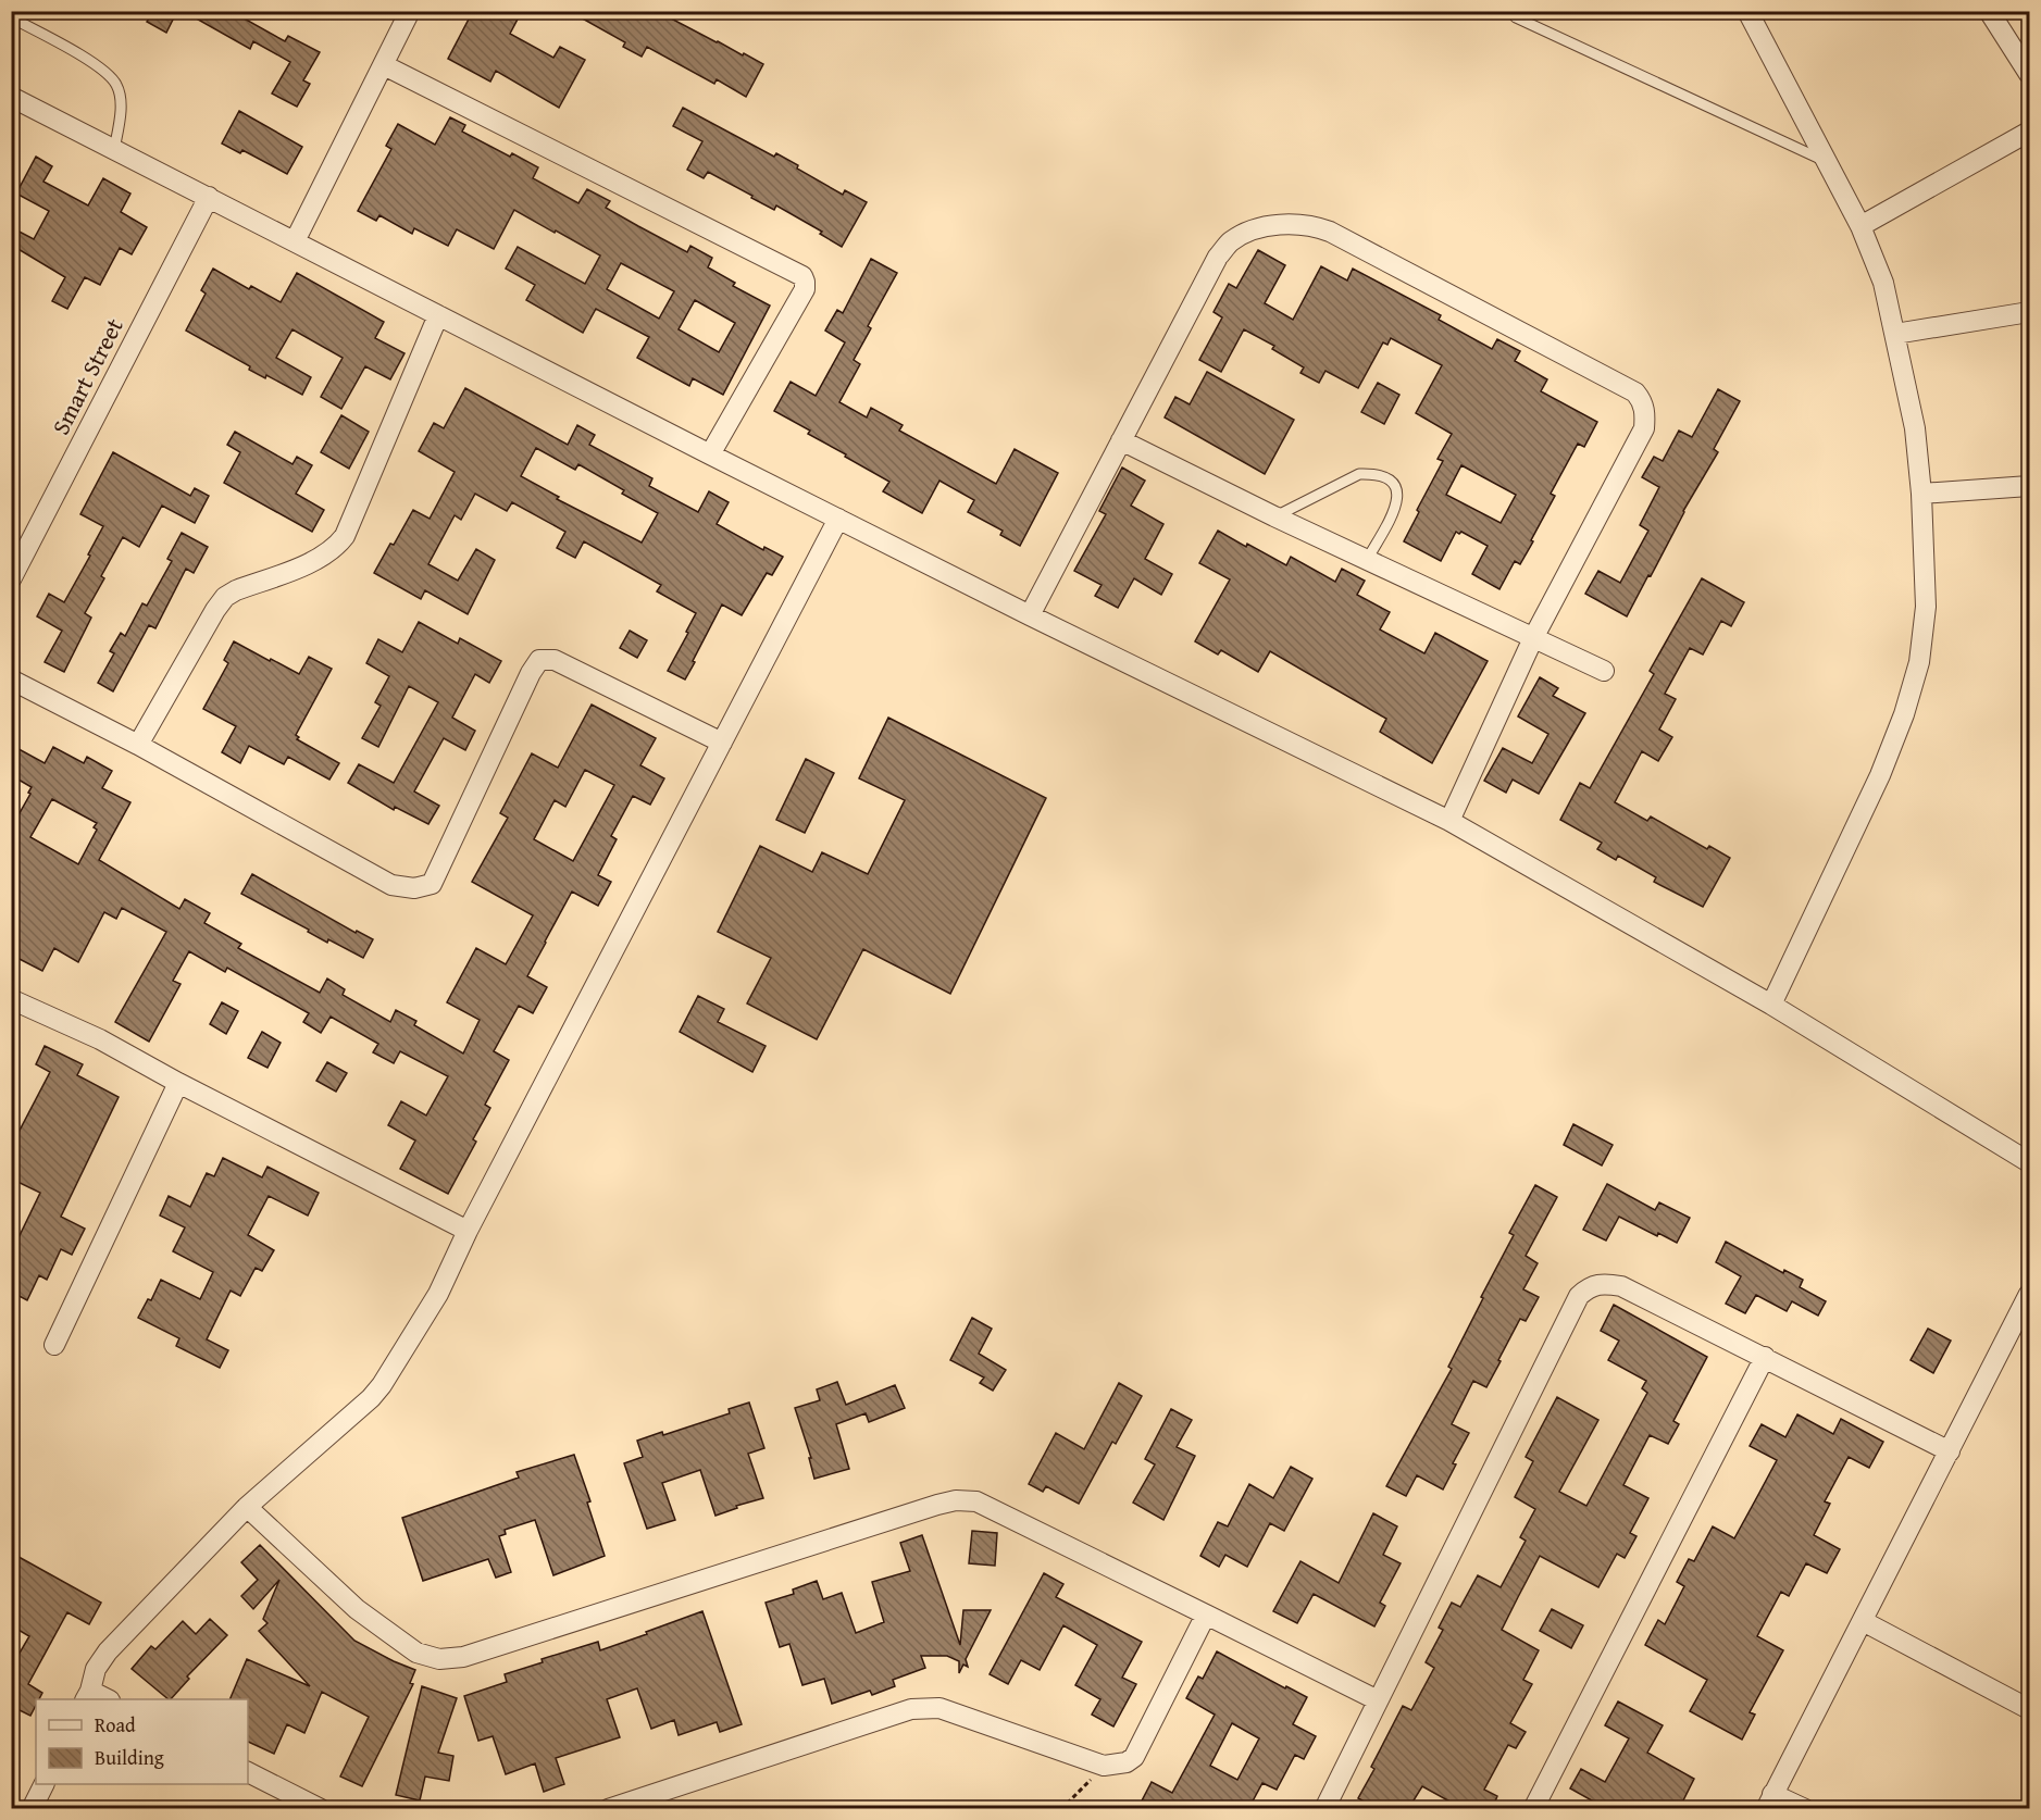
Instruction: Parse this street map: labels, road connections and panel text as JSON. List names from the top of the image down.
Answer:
{
  "streets": {
    "street": ["Smart Street"]
  },
  "legend": ["Road", "Building"]
}
